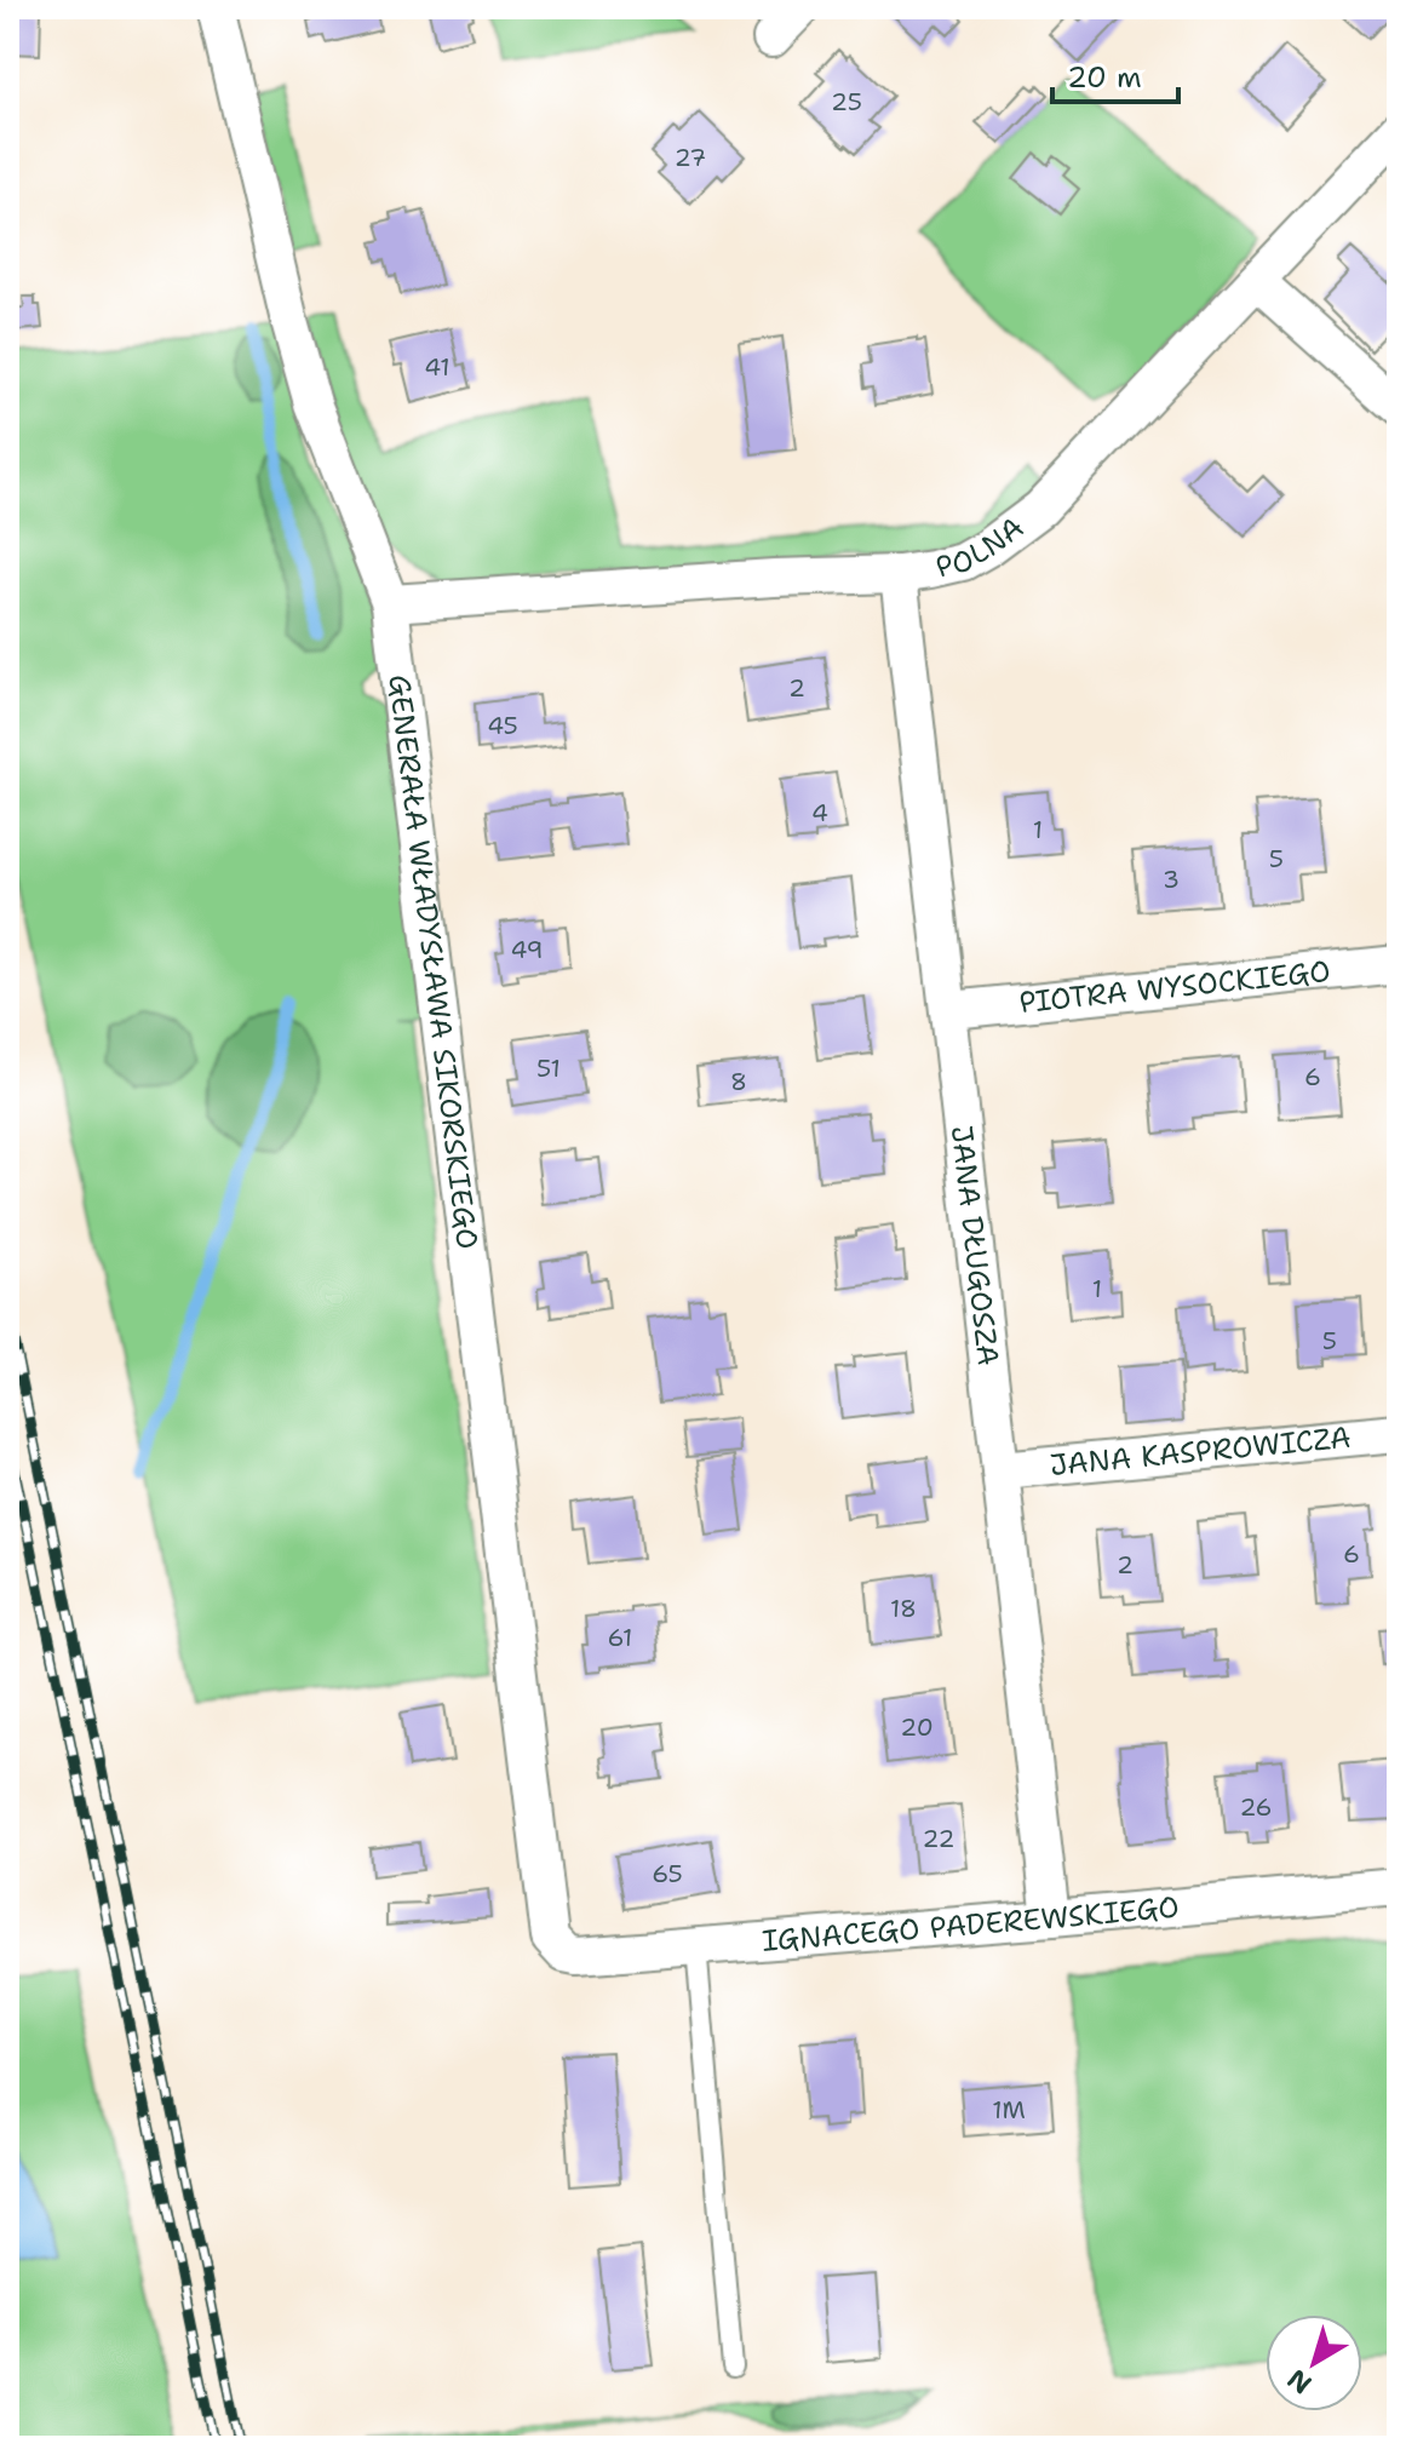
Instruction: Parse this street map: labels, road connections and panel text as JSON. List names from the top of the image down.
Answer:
{
  "streets": {
    "street": [
      "POLNA",
      "GENERAŁA WŁADYSŁAWA SIKORSKIEGO",
      "PIOTRA WYSOCKIEGO",
      "JANA DŁUGOSZA",
      "JANA KASPROWICZA",
      "IGNACEGO PADEREWSKIEGO"
    ]
  },
  "crossings": [
    ["POLNA", "GENERAŁA WŁADYSŁAWA SIKORSKIEGO"],
    ["POLNA", "JANA DŁUGOSZA"],
    ["GENERAŁA WŁADYSŁAWA SIKORSKIEGO", "IGNACEGO PADEREWSKIEGO"],
    ["PIOTRA WYSOCKIEGO", "JANA DŁUGOSZA"],
    ["JANA DŁUGOSZA", "JANA KASPROWICZA"],
    ["JANA DŁUGOSZA", "IGNACEGO PADEREWSKIEGO"]
  ],
  "house_numbers": [
    "25",
    "27",
    "41",
    "2",
    "45",
    "4",
    "1",
    "5",
    "3",
    "49",
    "51",
    "6",
    "8",
    "1",
    "5",
    "6",
    "2",
    "18",
    "61",
    "20",
    "26",
    "22",
    "65",
    "1M"
  ],
  "scale_bar": "20 m",
  "north": "bottom left"
}
